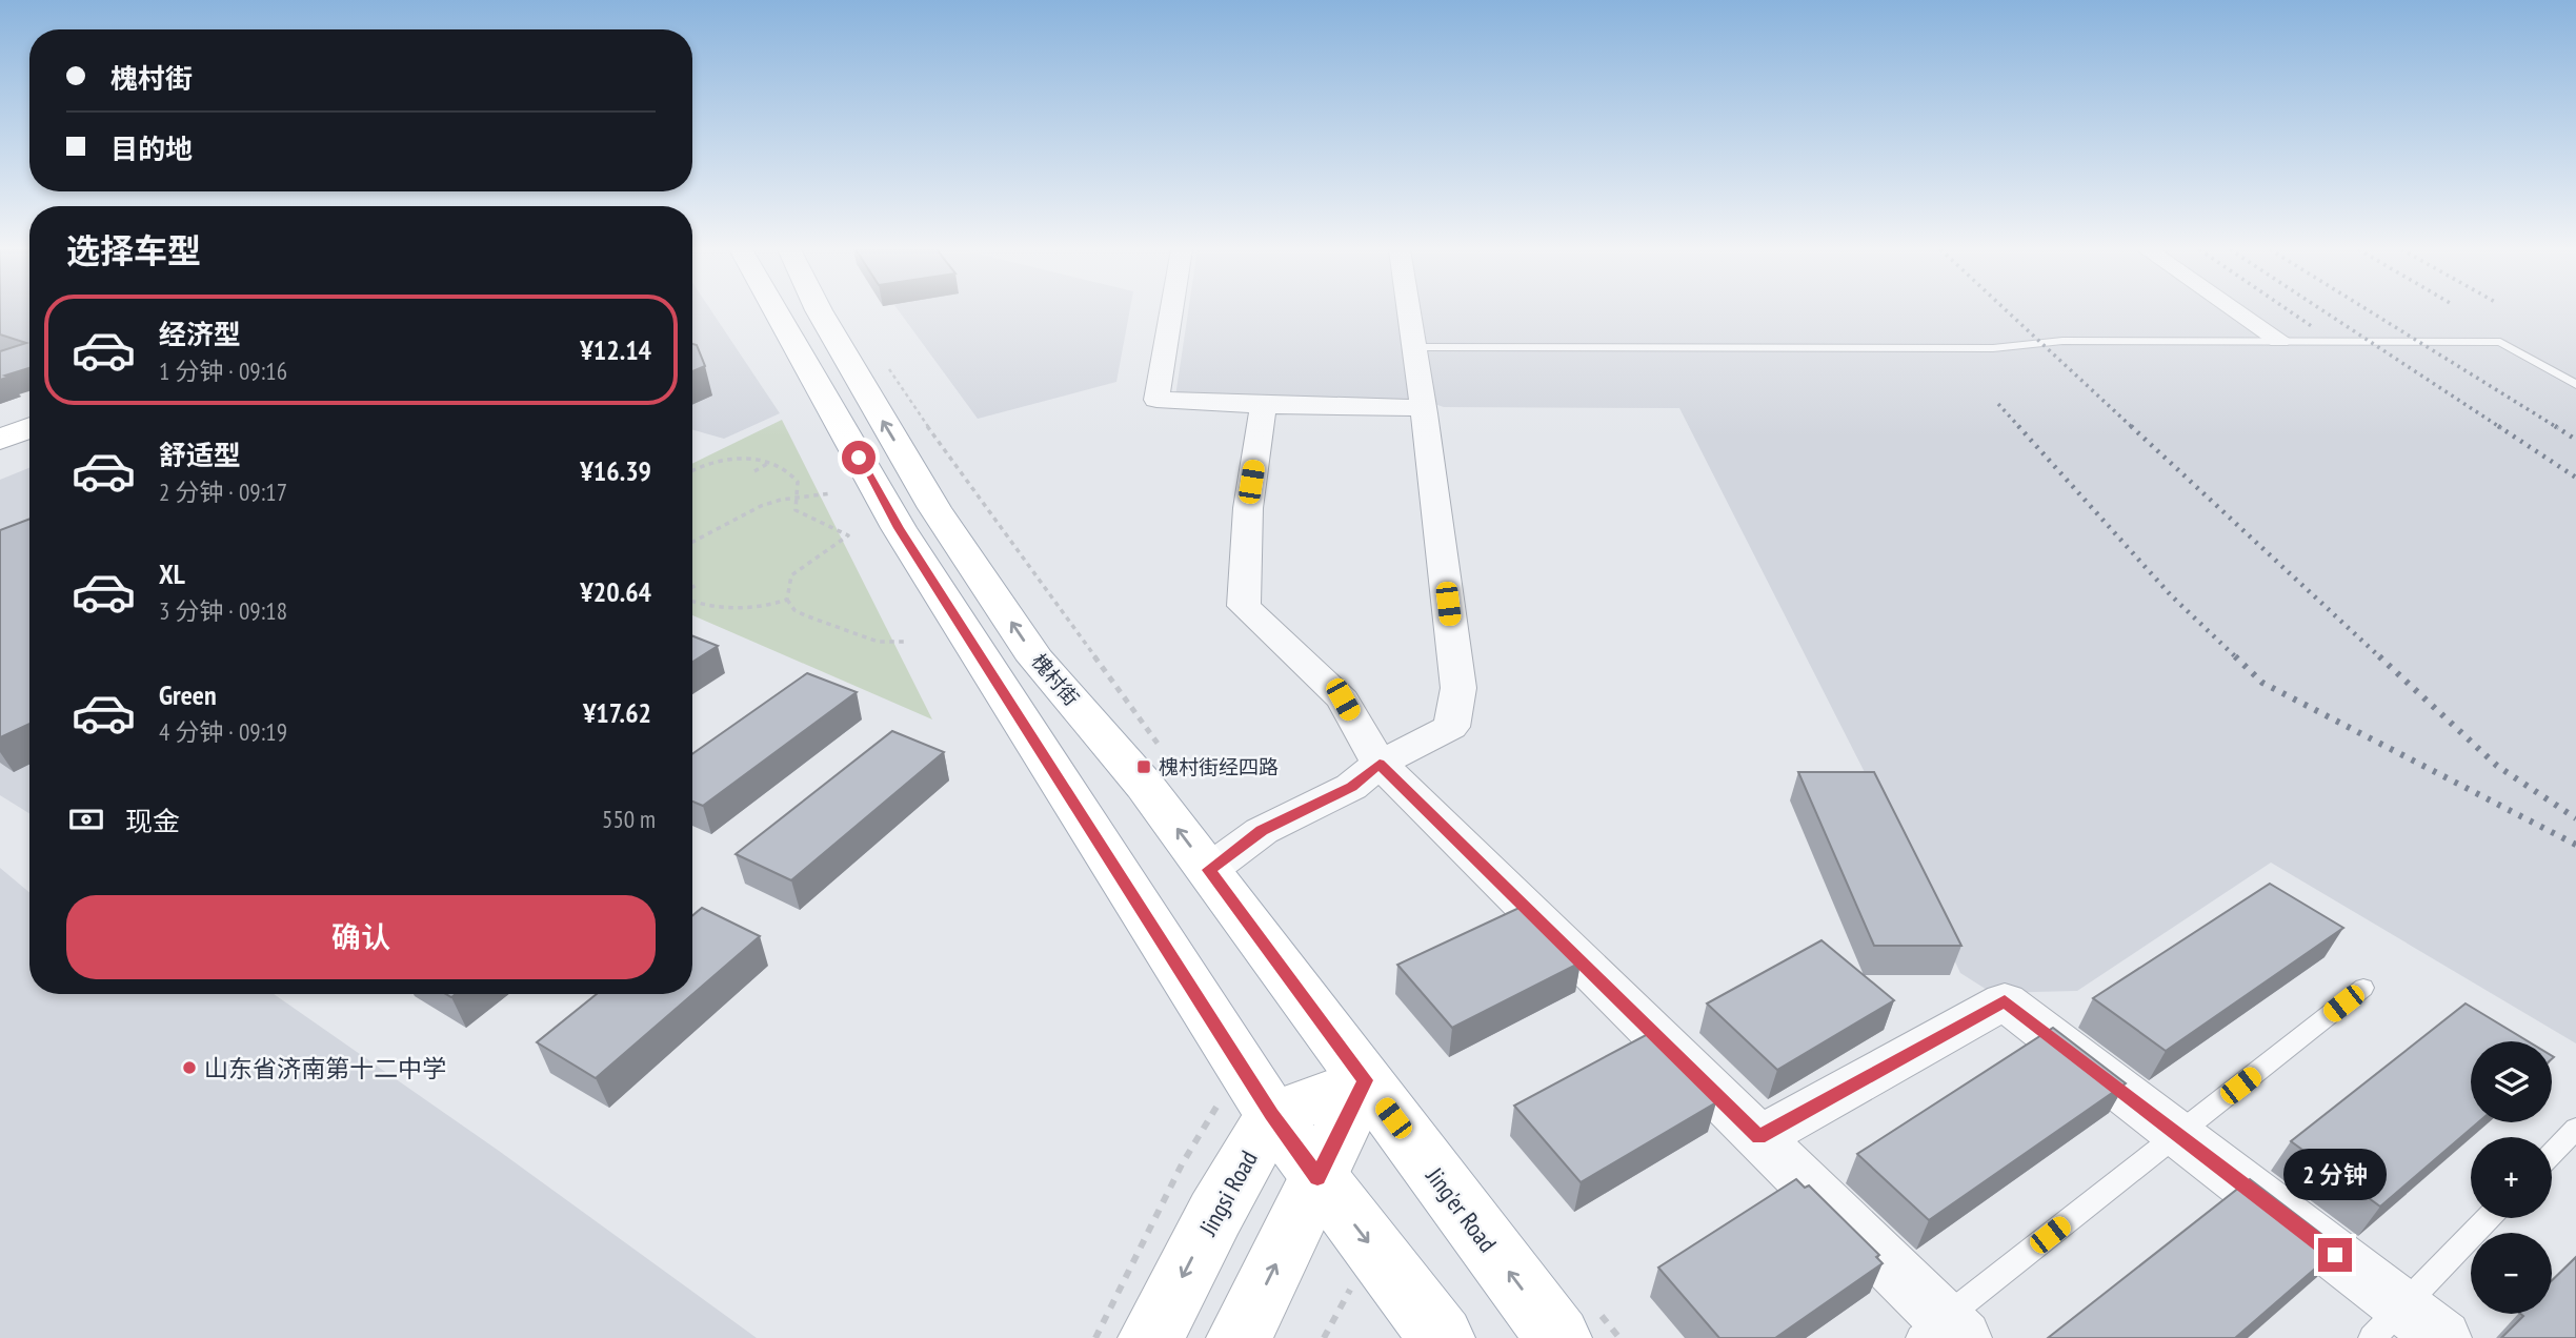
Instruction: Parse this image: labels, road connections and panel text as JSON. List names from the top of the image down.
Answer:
{
  "streets": {
    "main road": ["槐村街", "Jingsi Road", "Jing'er Road"]
  },
  "crossings": [
    ["槐村街", "Jing'er Road"]
  ],
  "places": {
    "transit": ["槐村街经四路"],
    "other": ["山东省济南第十二中学"]
  },
  "page": {
    "banner": ["槐村街", "目的地"],
    "heading": "选择车型",
    "list": [
      {
        "name": "经济型",
        "note": "1 分钟 · 09:16",
        "value": "¥12.14"
      },
      {
        "name": "舒适型",
        "note": "2 分钟 · 09:17",
        "value": "¥16.39"
      },
      {
        "name": "XL",
        "note": "3 分钟 · 09:18",
        "value": "¥20.64"
      },
      {
        "name": "Green",
        "note": "4 分钟 · 09:19",
        "value": "¥17.62"
      }
    ],
    "pay": ["现金", "550 m"],
    "buttons": "确认",
    "map_buttons": ["+", "−"],
    "bubble": "2 分钟"
  }
}
